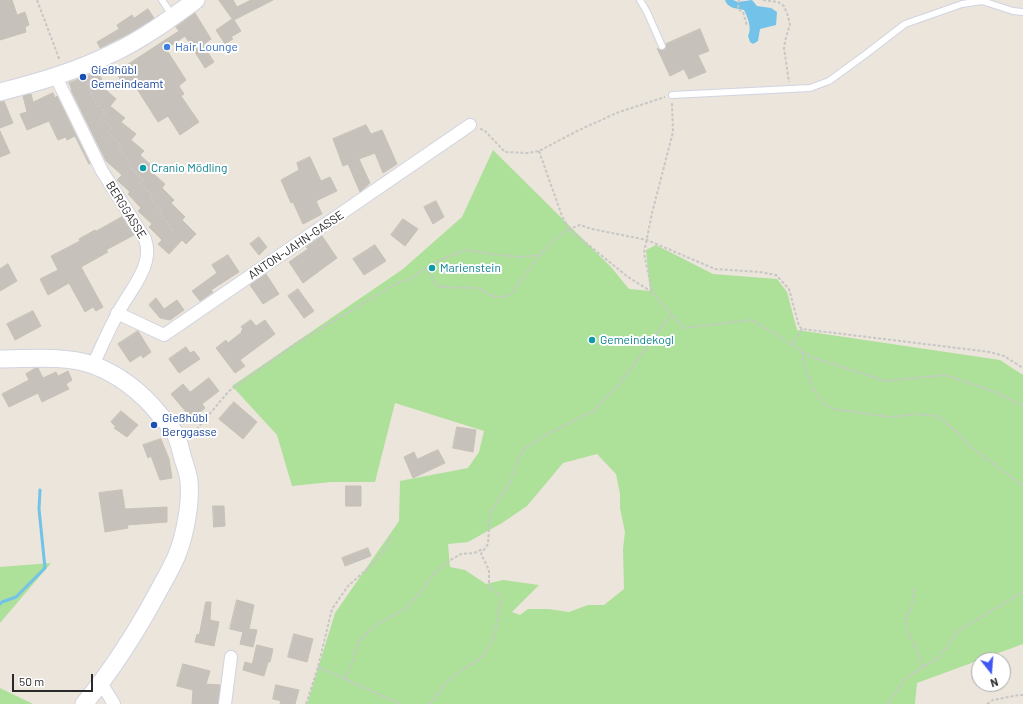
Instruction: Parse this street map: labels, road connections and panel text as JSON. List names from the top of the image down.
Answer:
{
  "streets": {
    "street": ["BERGGASSE", "ANTON-JAHN-GASSE"]
  },
  "crossings": [
    ["BERGGASSE", "ANTON-JAHN-GASSE"]
  ],
  "places": [
    "Hair Lounge",
    "Gießhübl Gemeindeamt",
    "Cranio Mödling",
    "Marienstein",
    "Gemeindekogl",
    "Gießhübl Berggasse"
  ],
  "scale_bar": "50 m",
  "north": "bottom"
}
